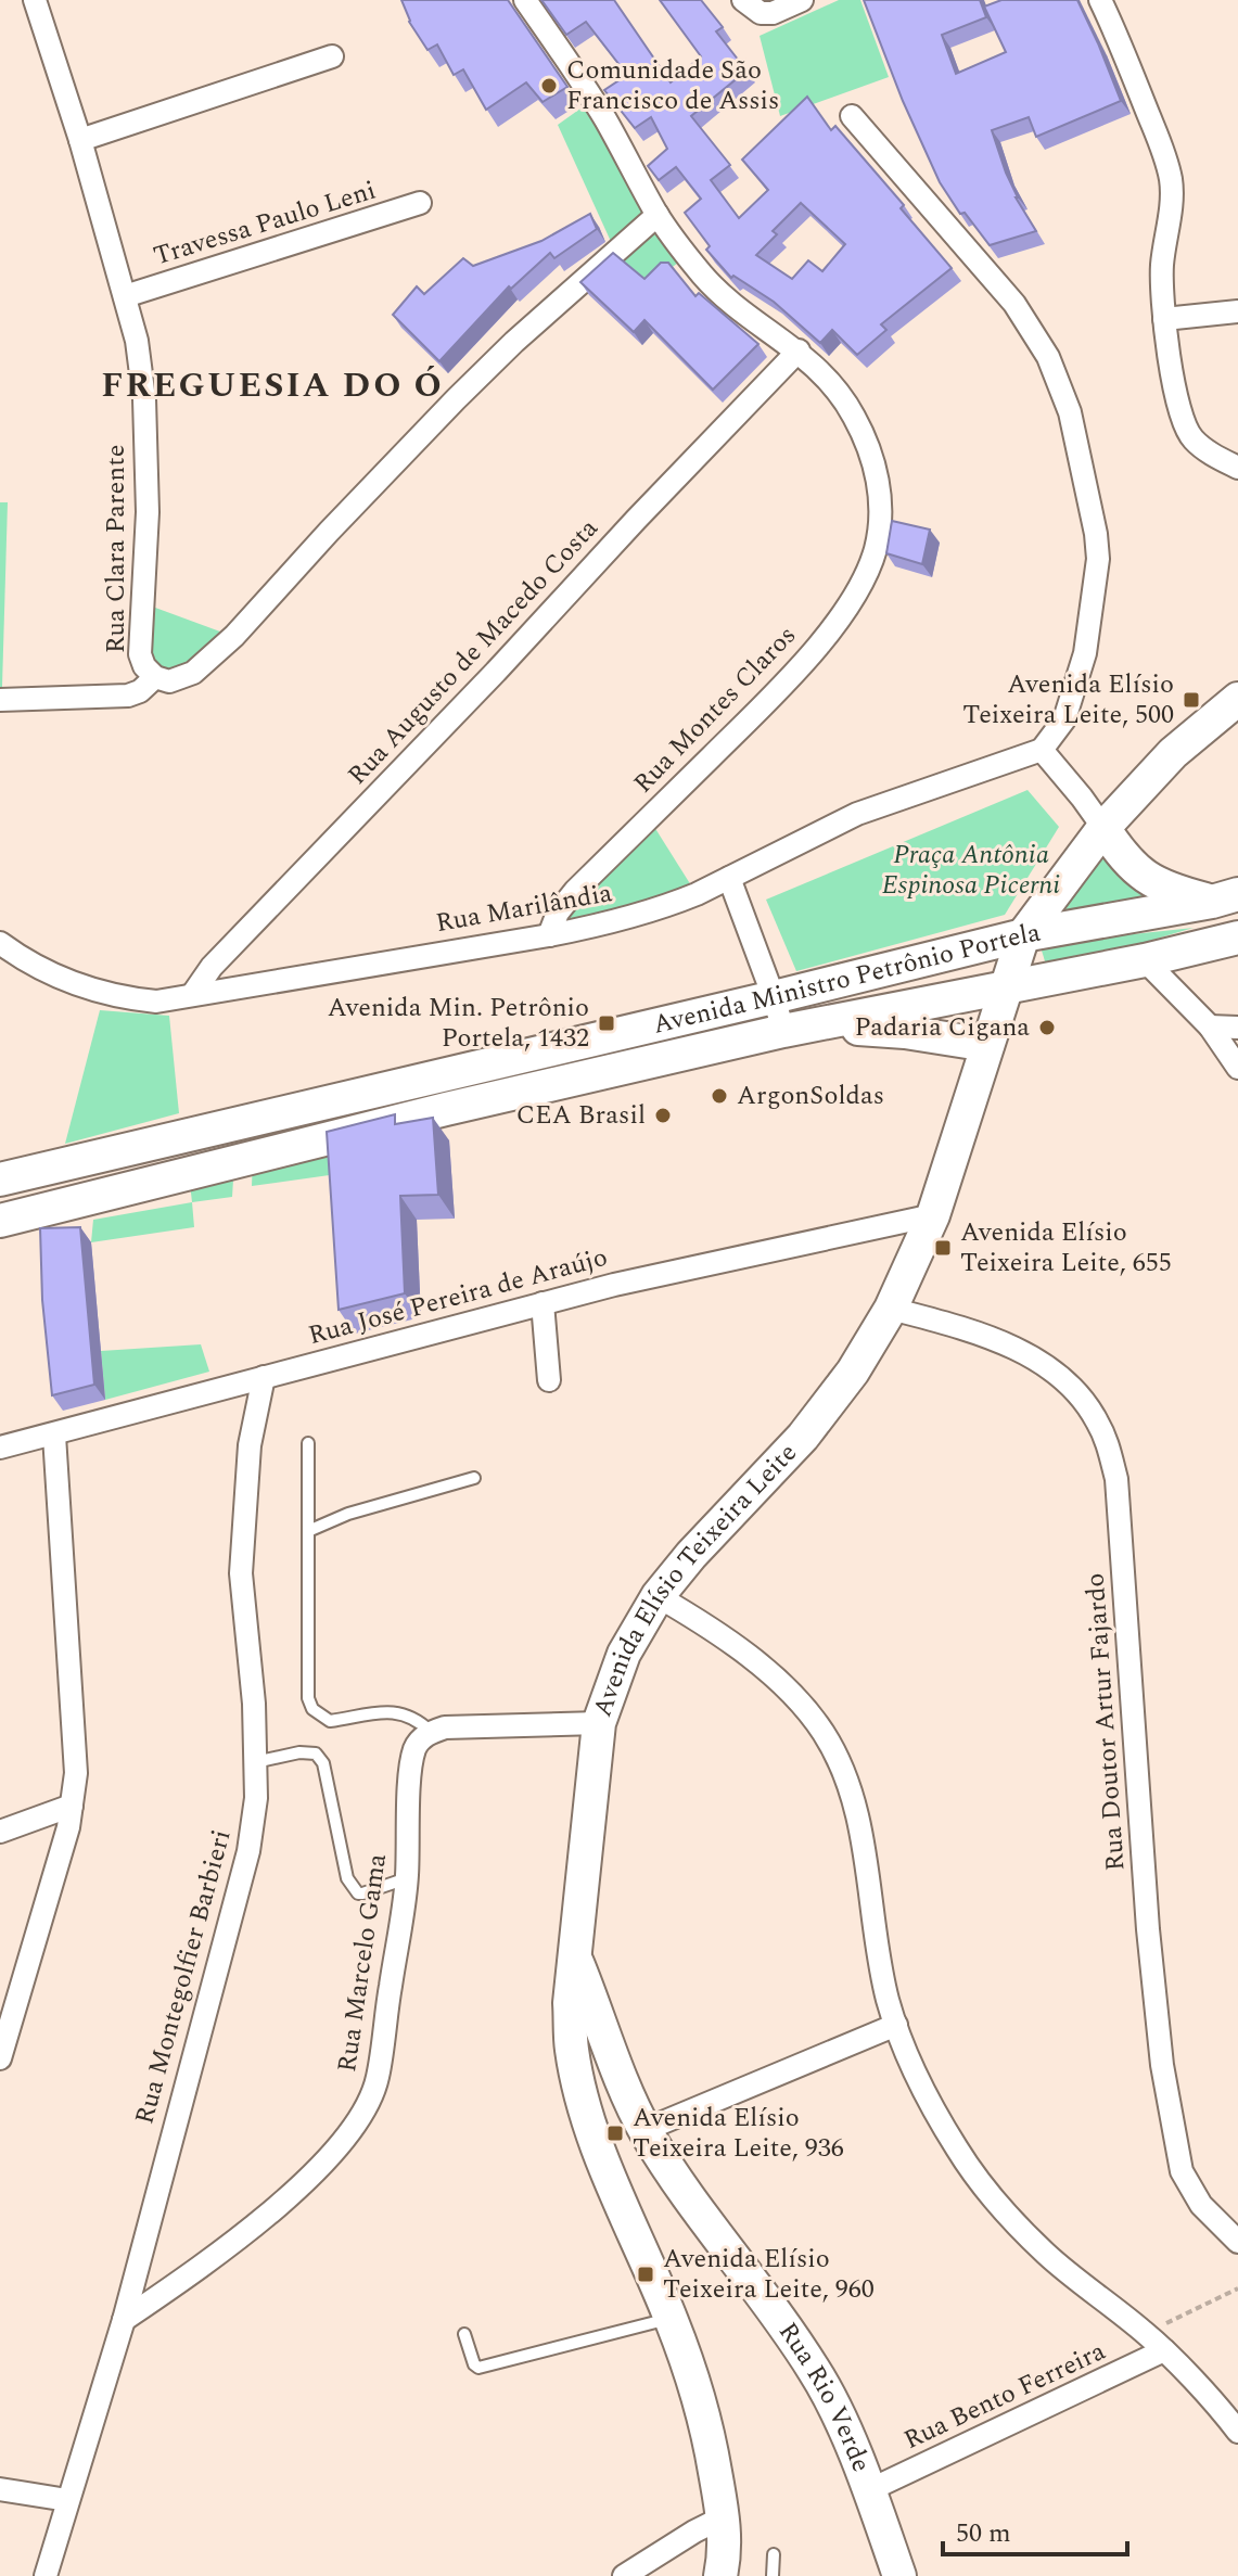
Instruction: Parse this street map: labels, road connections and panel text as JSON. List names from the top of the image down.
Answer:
{
  "streets": {
    "main road": ["Avenida Ministro Petrônio Portela", "Avenida Elísio Teixeira Leite", "Rua Rio Verde"],
    "street": [
      "Travessa Paulo Leni",
      "Rua Clara Parente",
      "Rua Augusto de Macedo Costa",
      "Rua Montes Claros",
      "Rua Marilândia",
      "Rua José Pereira de Araújo",
      "Rua Doutor Artur Fajardo",
      "Rua Marcelo Gama",
      "Rua Montegolfier Barbieri",
      "Rua Bento Ferreira"
    ]
  },
  "crossings": [
    ["Travessa Paulo Leni", "Rua Clara Parente"],
    ["Rua Clara Parente", "Rua Montes Claros"],
    ["Rua Augusto de Macedo Costa", "Rua Montes Claros"],
    ["Rua Augusto de Macedo Costa", "Rua Marilândia"],
    ["Rua Montes Claros", "Rua Marilândia"],
    ["Avenida Ministro Petrônio Portela", "Avenida Elísio Teixeira Leite"],
    ["Rua José Pereira de Araújo", "Avenida Elísio Teixeira Leite"],
    ["Rua José Pereira de Araújo", "Rua Montegolfier Barbieri"],
    ["Avenida Elísio Teixeira Leite", "Rua Doutor Artur Fajardo"],
    ["Avenida Elísio Teixeira Leite", "Rua Rio Verde"],
    ["Rua Marcelo Gama", "Rua Montegolfier Barbieri"],
    ["Rua Bento Ferreira", "Rua Rio Verde"]
  ],
  "districts": ["FREGUESIA DO Ó"],
  "parks": ["Praça Antônia Espinosa Picerni"],
  "places": {
    "other": [
      "Comunidade São Francisco de Assis",
      "Padaria Cigana",
      "ArgonSoldas",
      "CEA Brasil"
    ],
    "transit": [
      "Avenida Elísio Teixeira Leite, 500",
      "Avenida Min. Petrônio Portela, 1432",
      "Avenida Elísio Teixeira Leite, 655",
      "Avenida Elísio Teixeira Leite, 936",
      "Avenida Elísio Teixeira Leite, 960"
    ]
  },
  "scale_bar": "50 m"
}
